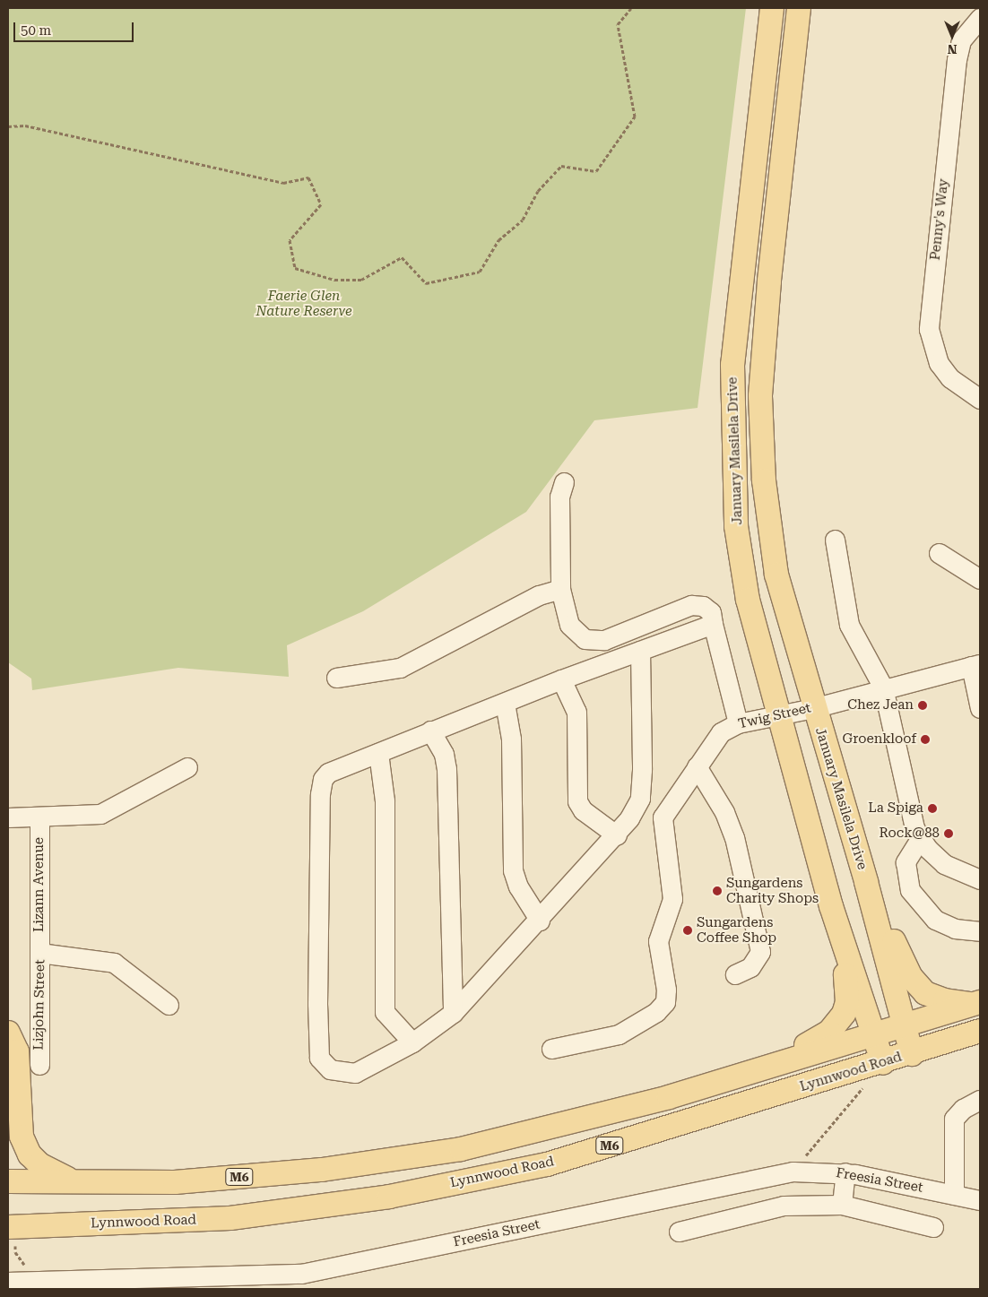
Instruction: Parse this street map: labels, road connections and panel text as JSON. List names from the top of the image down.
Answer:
{
  "streets": {
    "main road": ["January Masilela Drive", "Lynnwood Road", "M6"],
    "street": [
      "Penny's Way",
      "Twig Street",
      "Lizann Avenue",
      "Lizjohn Street",
      "Freesia Street"
    ]
  },
  "crossings": [
    ["January Masilela Drive", "Twig Street"],
    ["January Masilela Drive", "Lynnwood Road"],
    ["January Masilela Drive", "M6"],
    ["Lizann Avenue", "Lizjohn Street"]
  ],
  "parks": ["Faerie Glen Nature Reserve"],
  "places": [
    "Chez Jean",
    "Groenkloof",
    "La Spiga",
    "Rock@88",
    "Sungardens Charity Shops",
    "Sungardens Coffee Shop"
  ],
  "scale_bar": "50 m",
  "north": "bottom"
}
